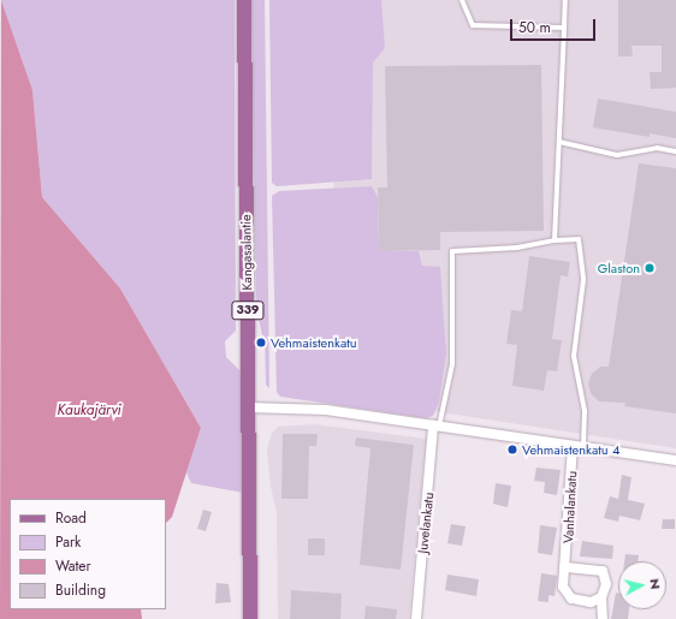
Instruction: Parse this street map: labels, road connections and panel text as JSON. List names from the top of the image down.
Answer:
{
  "streets": {
    "main road": ["Kangasalantie", "339"],
    "street": ["Vanhalankatu", "Juvelankatu"]
  },
  "water": ["Kaukajärvi"],
  "places": ["Glaston", "Vehmaistenkatu", "Vehmaistenkatu 4"],
  "legend": [
    "Road",
    "Park",
    "Water",
    "Building"
  ],
  "scale_bar": "50 m",
  "north": "right"
}
